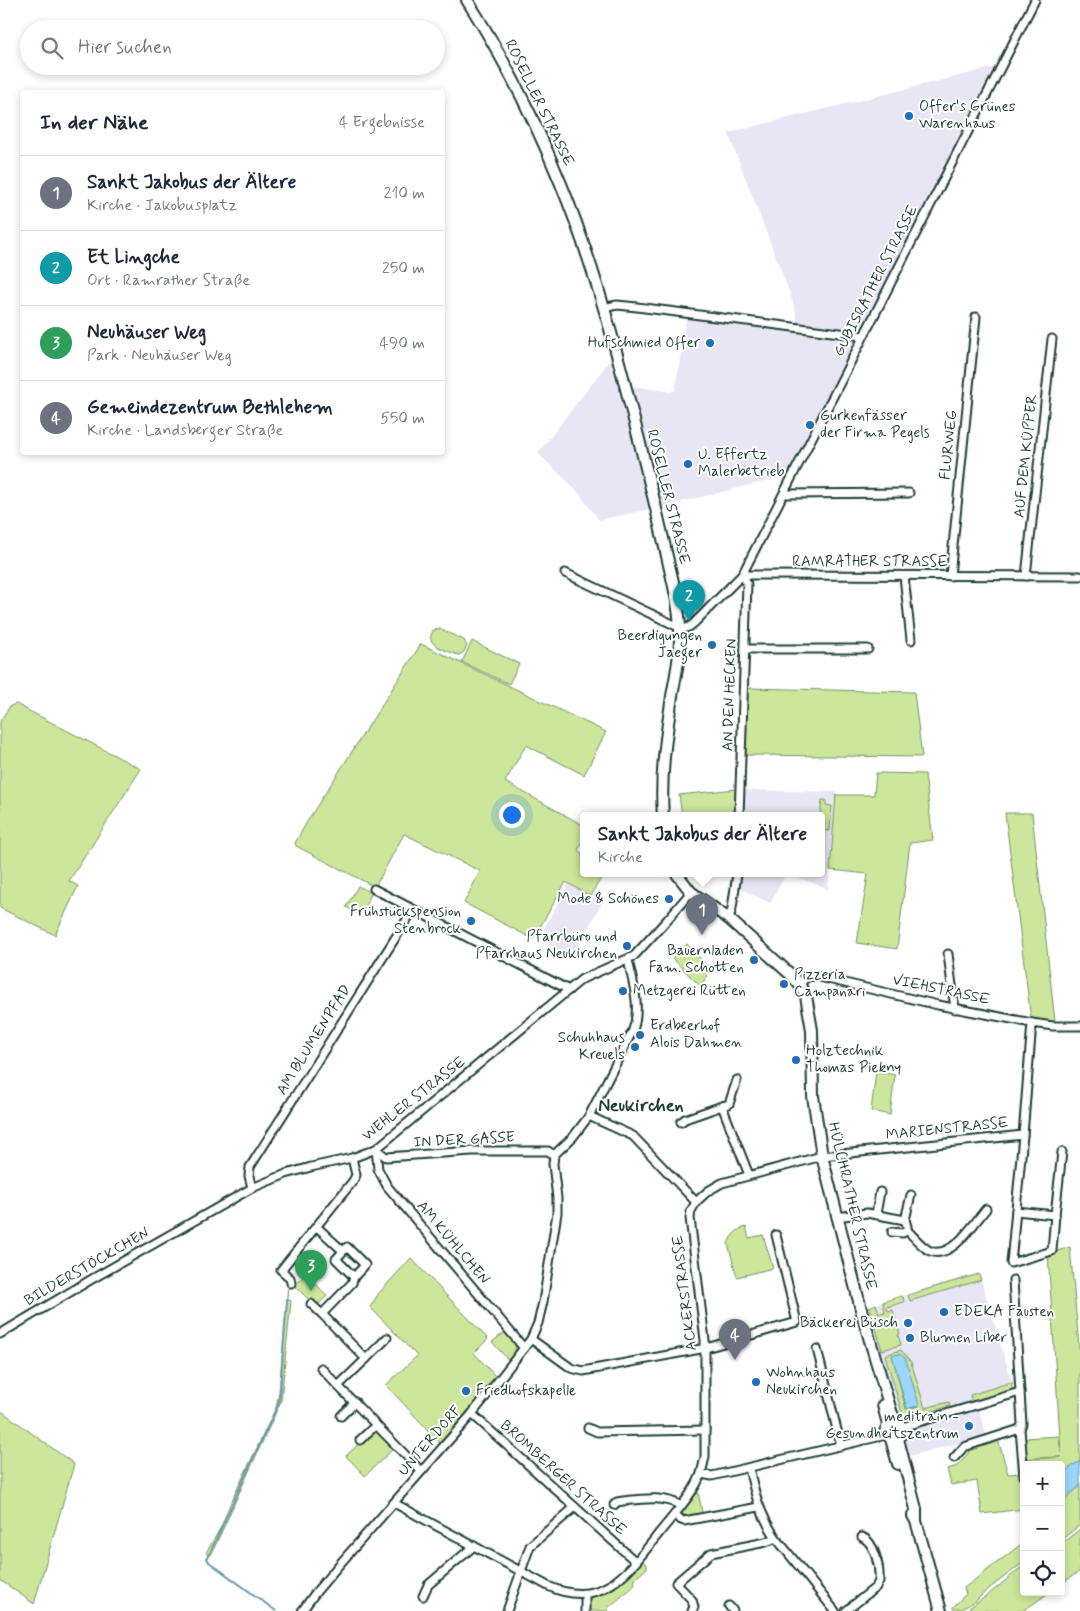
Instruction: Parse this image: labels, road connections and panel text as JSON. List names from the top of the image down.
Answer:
{
  "streets": {
    "street": [
      "ROSELLER STRASSE",
      "GUBISRATHER STRASSE",
      "FLURWEG",
      "AUF DEM KÜPPER",
      "RAMRATHER STRASSE",
      "AN DEN HECKEN",
      "VIEHSTRASSE",
      "AM BLUMENPFAD",
      "WEHLER STRASSE",
      "MARIENSTRASSE",
      "IN DER GASSE",
      "HÜLCHRATHER STRASSE",
      "AM KÜHLCHEN",
      "BILDERSTÖCKCHEN",
      "ACKERSTRASSE",
      "UNTERDORF",
      "BROMBERGER STRASSE"
    ]
  },
  "crossings": [
    ["GUBISRATHER STRASSE", "RAMRATHER STRASSE"],
    ["GUBISRATHER STRASSE", "AN DEN HECKEN"],
    ["FLURWEG", "RAMRATHER STRASSE"],
    ["AUF DEM KÜPPER", "RAMRATHER STRASSE"],
    ["RAMRATHER STRASSE", "AN DEN HECKEN"],
    ["VIEHSTRASSE", "MARIENSTRASSE"],
    ["VIEHSTRASSE", "HÜLCHRATHER STRASSE"],
    ["AM BLUMENPFAD", "WEHLER STRASSE"],
    ["WEHLER STRASSE", "IN DER GASSE"],
    ["WEHLER STRASSE", "AM KÜHLCHEN"],
    ["WEHLER STRASSE", "BILDERSTÖCKCHEN"],
    ["MARIENSTRASSE", "HÜLCHRATHER STRASSE"],
    ["MARIENSTRASSE", "ACKERSTRASSE"],
    ["IN DER GASSE", "AM KÜHLCHEN"],
    ["IN DER GASSE", "UNTERDORF"],
    ["AM KÜHLCHEN", "UNTERDORF"],
    ["ACKERSTRASSE", "BROMBERGER STRASSE"],
    ["UNTERDORF", "BROMBERGER STRASSE"]
  ],
  "districts": ["Neukirchen"],
  "places": [
    "Offer's Grünes Warenhaus",
    "Hufschmied Offer",
    "Gurkenfässer der Firma Pegels",
    "U. Effertz Malerbetrieb",
    "Beerdigungen Jaeger",
    "Mode & Schönes",
    "Frühstückspension Stenbrock",
    "Pfarrbüro und Pfarrhaus Neukirchen",
    "Bauernladen Fam. Schotten",
    "Pizzeria Campanari",
    "Metzgerei Rütten",
    "Erdbeerhof Alois Dahmen",
    "Schuhhaus Kreuels",
    "Holztechnik Thomas Piekny",
    "EDEKA Fausten",
    "Bäckerei Büsch",
    "Blumen Liber",
    "Wohnhaus Neukirchen",
    "Friedhofskapelle",
    "meditrain - Gesundheitszentrum"
  ],
  "page": {
    "search": "Hier suchen",
    "heading": ["In der Nähe", "4 Ergebnisse"],
    "list": [
      {
        "mark": "1",
        "name": "Sankt Jakobus der Ältere",
        "note": "Kirche · Jakobusplatz",
        "value": "210 m"
      },
      {
        "mark": "2",
        "name": "Et Lingche",
        "note": "Ort · Ramrather Straße",
        "value": "250 m"
      },
      {
        "mark": "3",
        "name": "Neuhäuser Weg",
        "note": "Park · Neuhäuser Weg",
        "value": "490 m"
      },
      {
        "mark": "4",
        "name": "Gemeindezentrum Bethlehem",
        "note": "Kirche · Landsberger Straße",
        "value": "550 m"
      }
    ],
    "pins": [
      "2",
      "1",
      "3",
      "4"
    ],
    "popup": ["Sankt Jakobus der Ältere", "Kirche"],
    "map_buttons": ["+", "−"]
  }
}
